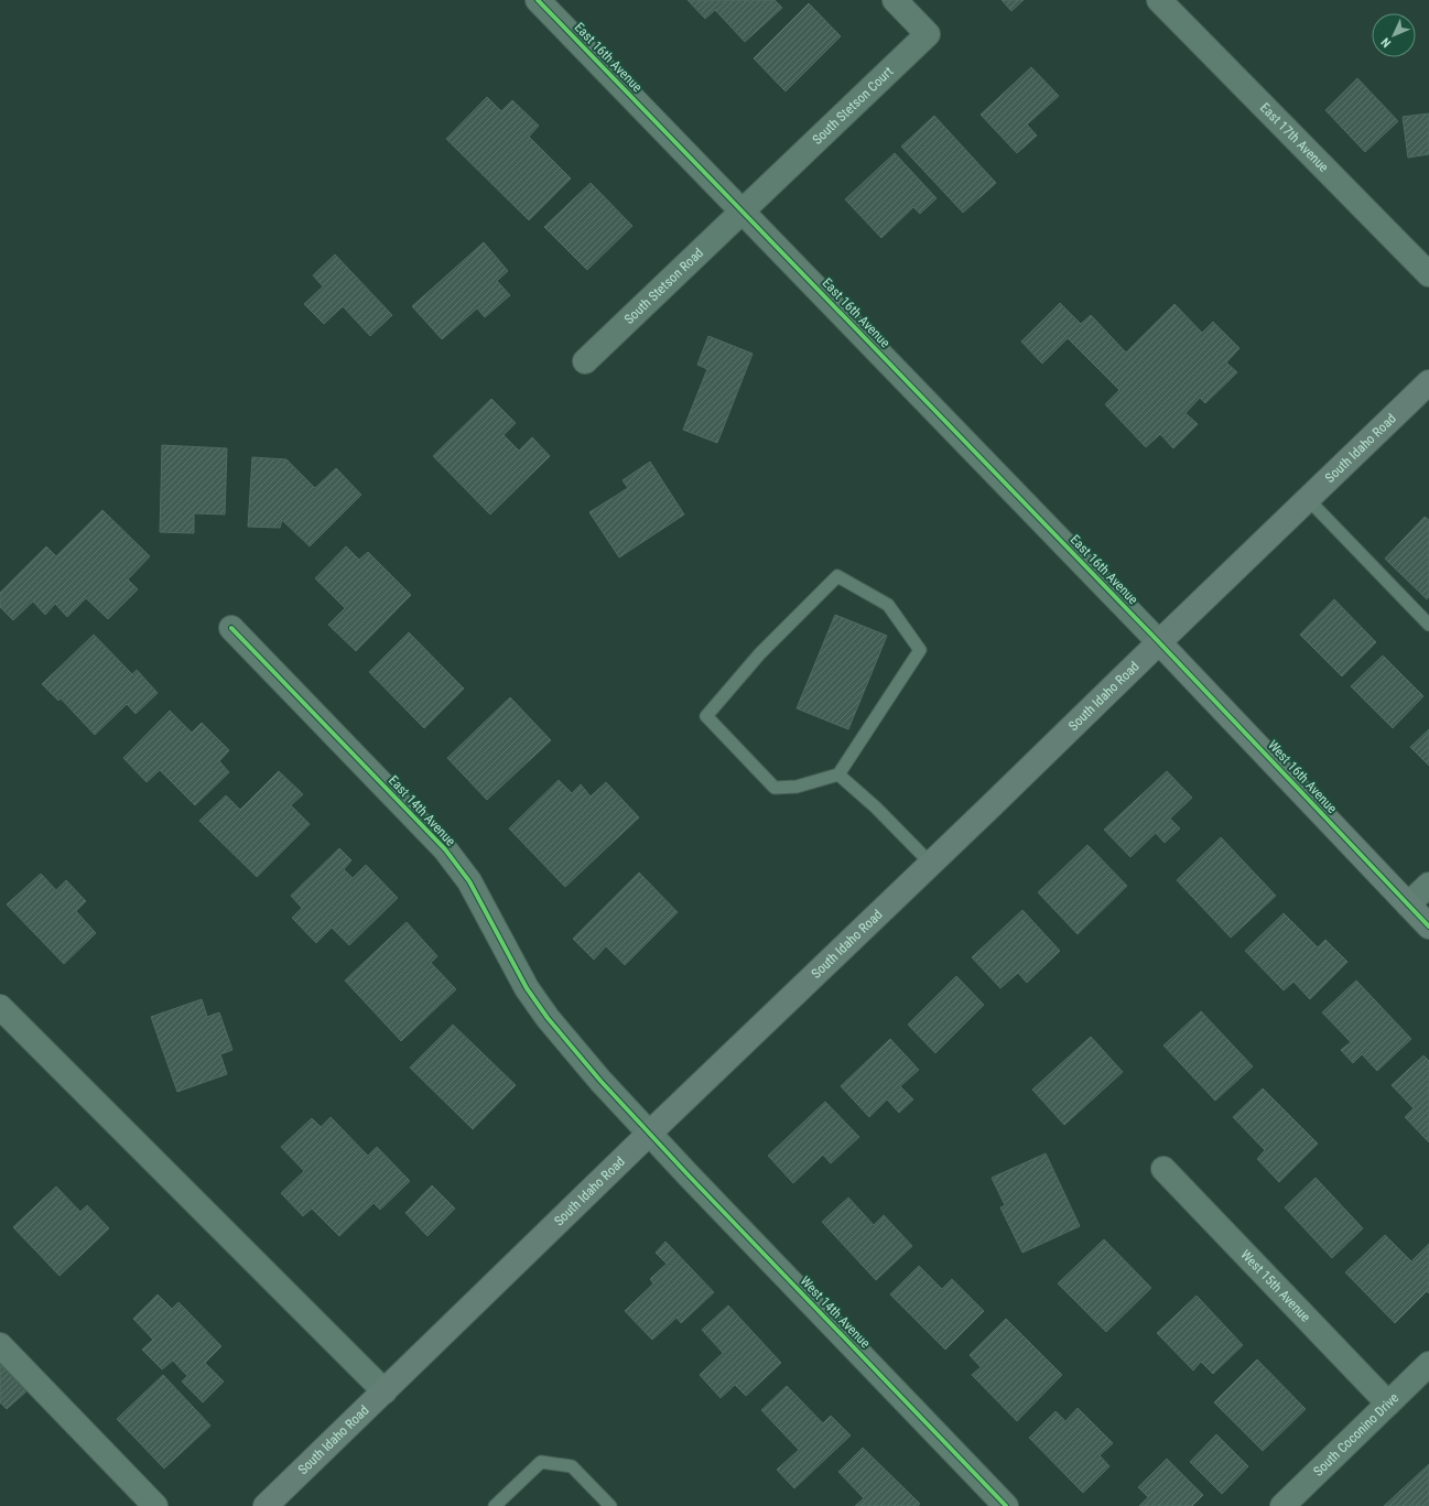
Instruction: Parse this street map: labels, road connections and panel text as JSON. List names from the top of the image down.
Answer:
{
  "streets": {
    "main road": ["South Idaho Road", "West 16th Avenue"],
    "street": [
      "East 16th Avenue",
      "South Stetson Court",
      "East 17th Avenue",
      "South Stetson Road",
      "East 14th Avenue",
      "West 15th Avenue",
      "West 14th Avenue",
      "South Coconino Drive"
    ]
  },
  "crossings": [
    ["East 16th Avenue", "South Stetson Court"],
    ["East 16th Avenue", "South Stetson Road"],
    ["East 16th Avenue", "South Idaho Road"],
    ["East 16th Avenue", "West 16th Avenue"],
    ["South Stetson Court", "South Stetson Road"],
    ["South Idaho Road", "West 16th Avenue"],
    ["South Idaho Road", "East 14th Avenue"],
    ["South Idaho Road", "West 14th Avenue"],
    ["East 14th Avenue", "West 14th Avenue"],
    ["West 15th Avenue", "South Coconino Drive"]
  ],
  "north": "bottom left"
}
